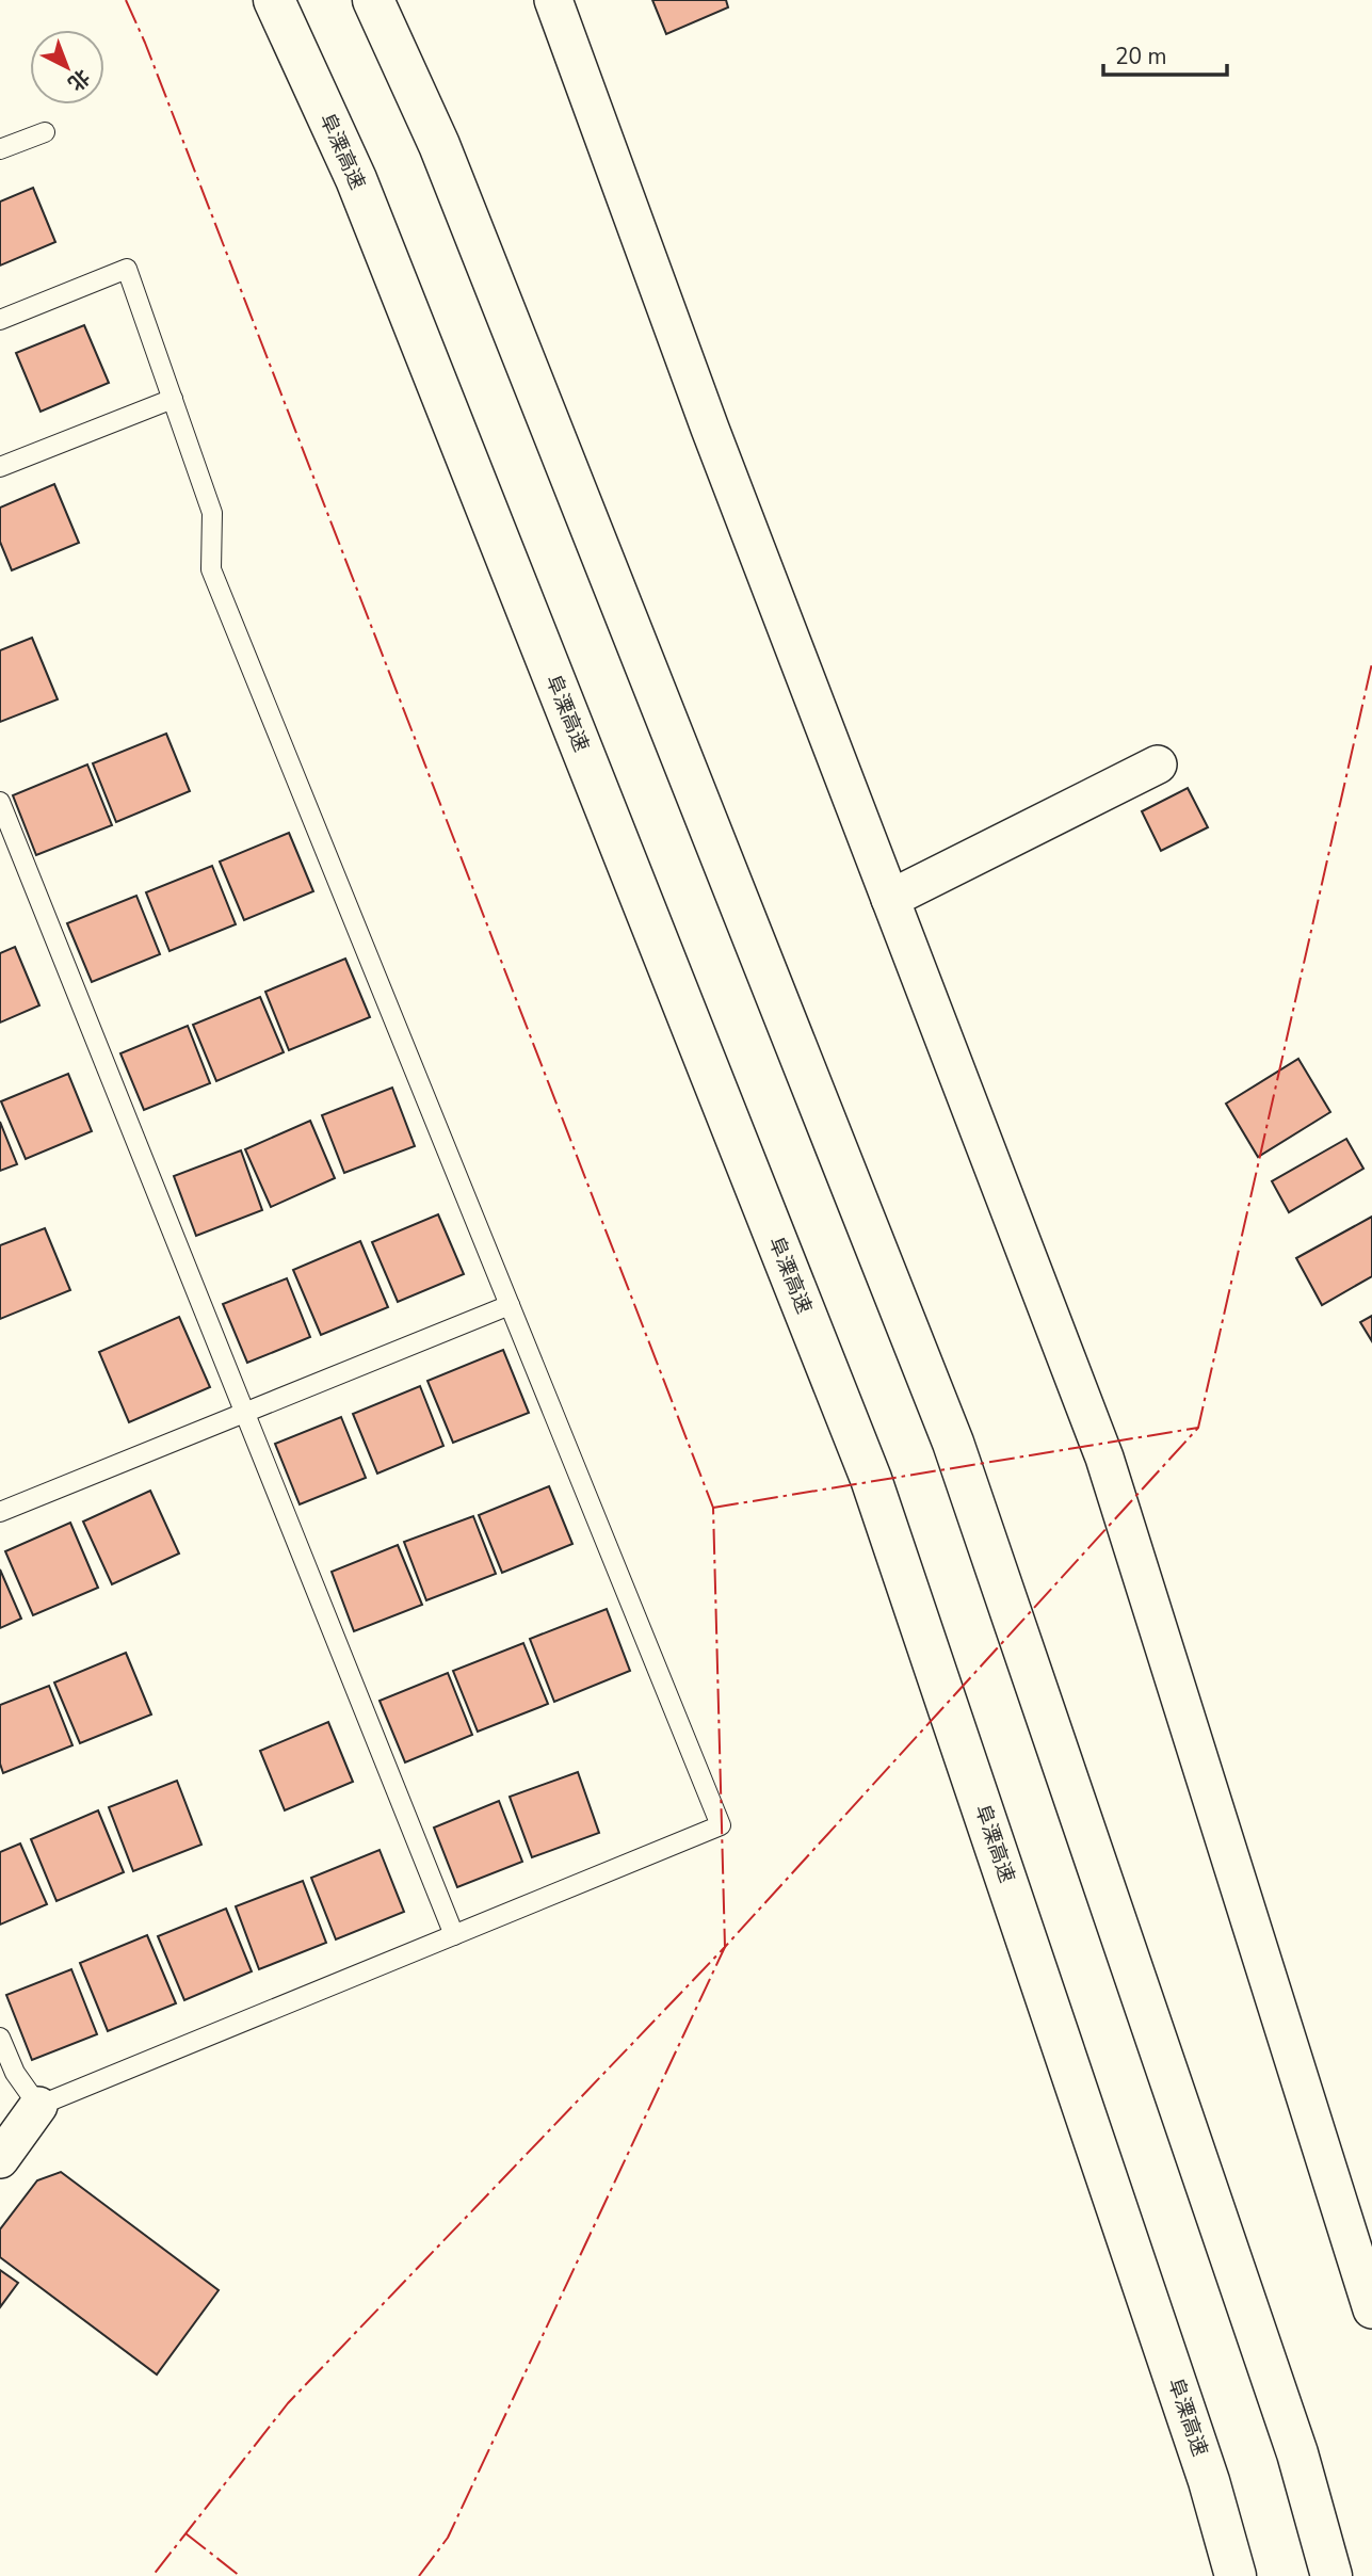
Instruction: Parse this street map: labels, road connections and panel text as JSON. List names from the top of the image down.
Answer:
{
  "streets": {
    "highway": ["阜溧高速"]
  },
  "scale_bar": "20 m",
  "north": "bottom right"
}
